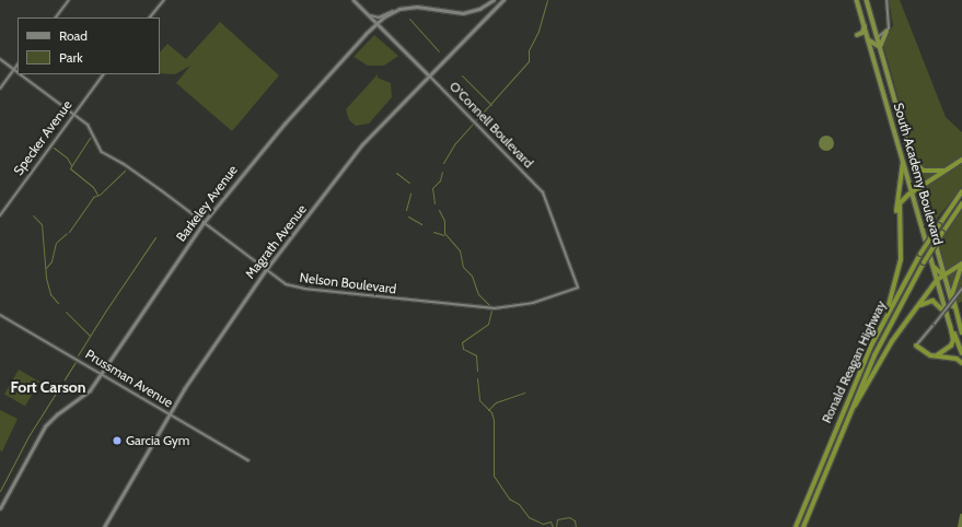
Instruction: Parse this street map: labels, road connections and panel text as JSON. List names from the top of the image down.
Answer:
{
  "streets": {
    "highway": ["South Academy Boulevard", "Ronald Reagan Highway"],
    "main road": ["O'Connell Boulevard", "Barkeley Avenue", "Magrath Avenue"],
    "street": ["Specker Avenue", "Nelson Boulevard", "Prussman Avenue"]
  },
  "crossings": [
    ["O'Connell Boulevard", "Barkeley Avenue"],
    ["O'Connell Boulevard", "Magrath Avenue"],
    ["O'Connell Boulevard", "Nelson Boulevard"],
    ["Specker Avenue", "Nelson Boulevard"],
    ["Barkeley Avenue", "Nelson Boulevard"],
    ["Barkeley Avenue", "Prussman Avenue"],
    ["Magrath Avenue", "Nelson Boulevard"],
    ["Magrath Avenue", "Prussman Avenue"]
  ],
  "districts": ["Fort Carson"],
  "places": ["Garcia Gym"],
  "legend": ["Road", "Park"]
}
